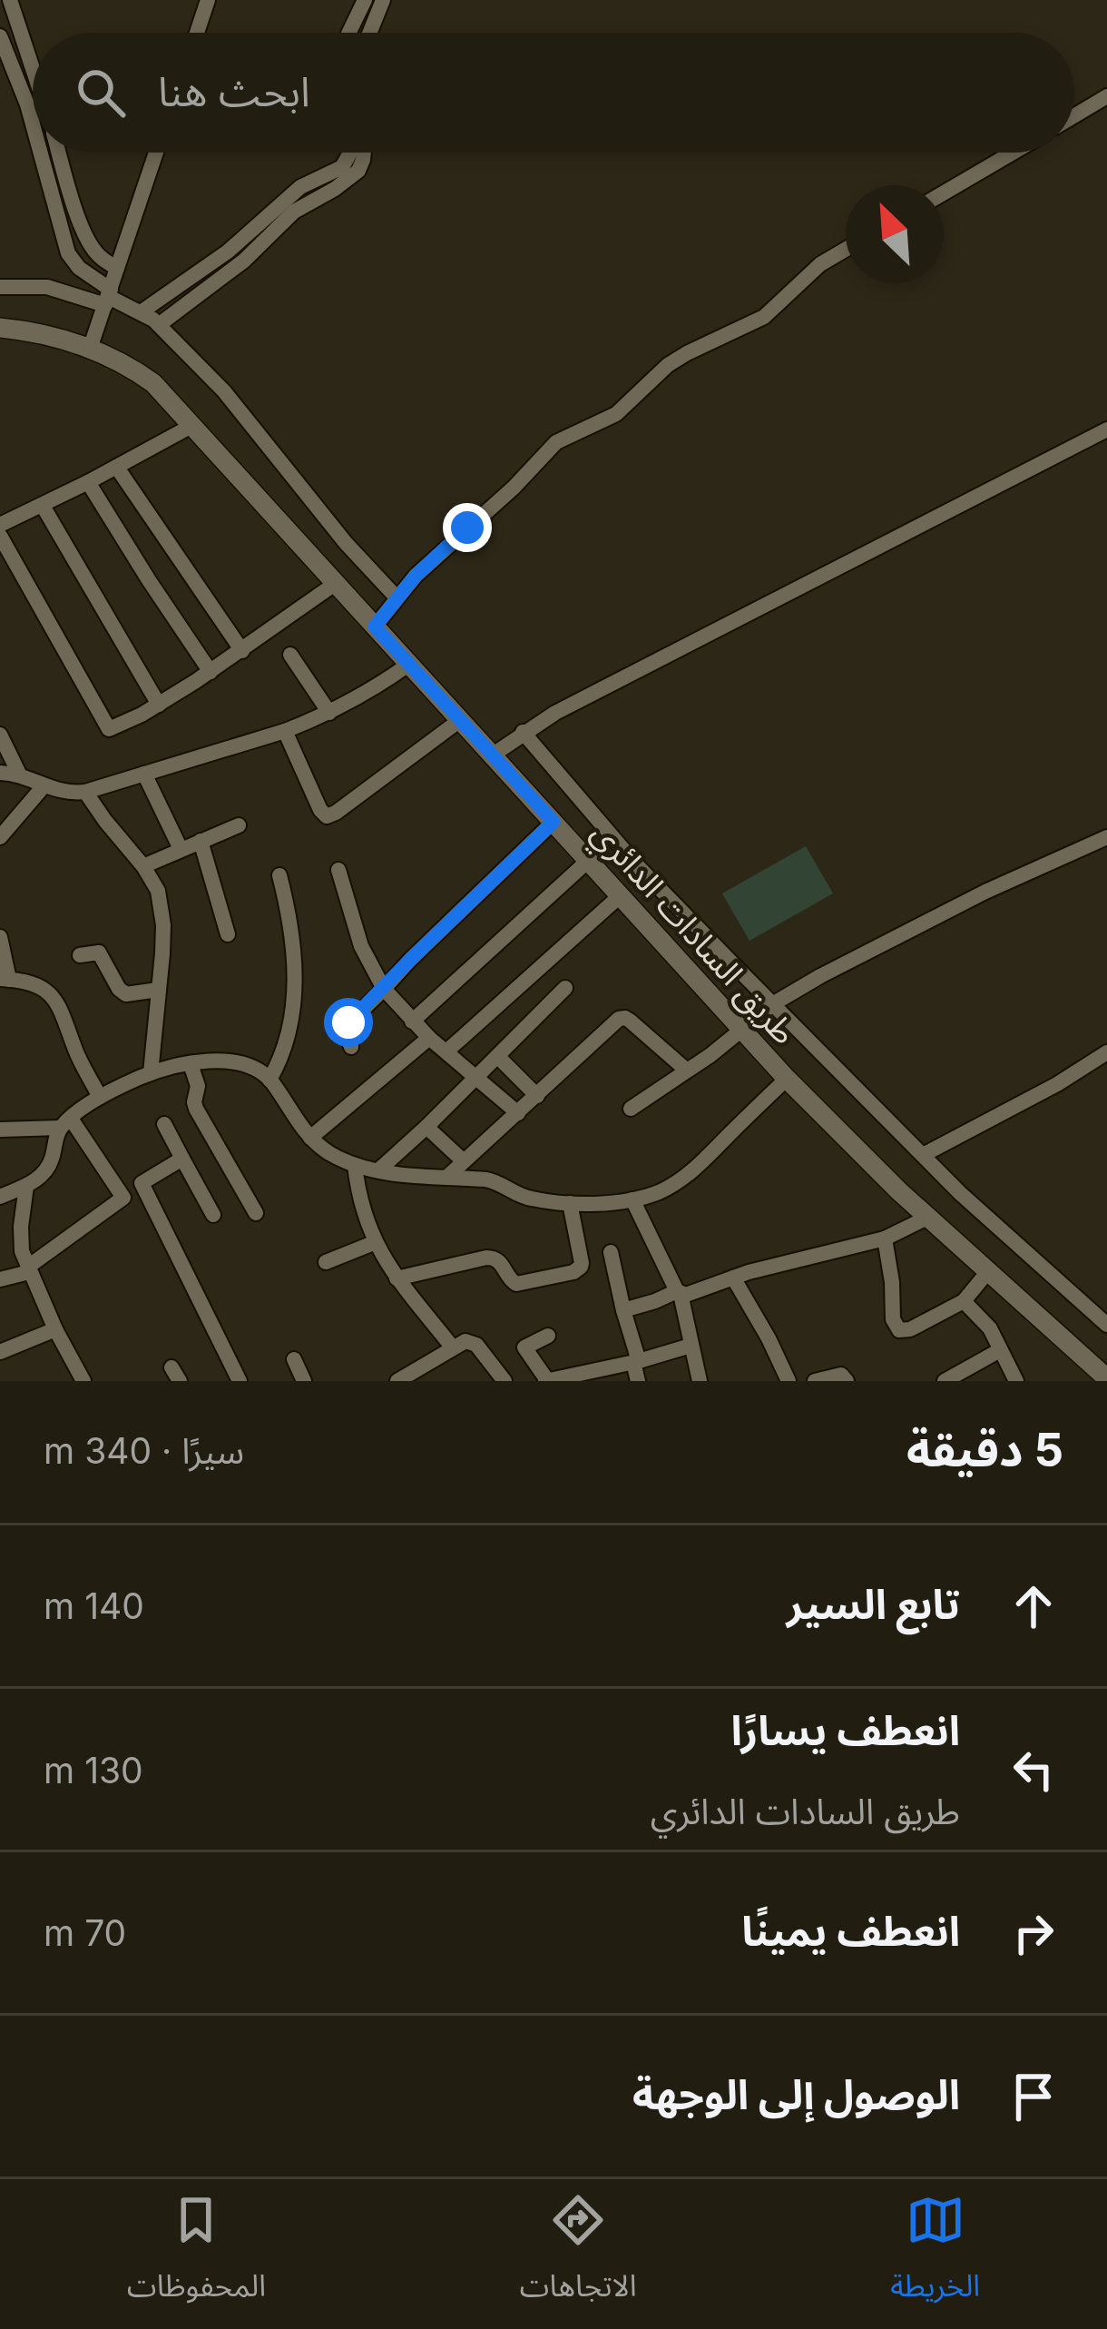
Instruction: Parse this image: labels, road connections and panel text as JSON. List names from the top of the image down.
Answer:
{
  "streets": {
    "main road": ["طريق السادات الدائري"]
  },
  "north": "top left",
  "page": {
    "search": "ابحث هنا",
    "heading": ["5 دقيقة", "سيرًا · 340 m"],
    "list": [
      ["تابع السير", "140 m"],
      ["انعطف يسارًا", "طريق السادات الدائري", "130 m"],
      ["انعطف يمينًا", "70 m"],
      "الوصول إلى الوجهة"
    ],
    "nav": ["الخريطة", "الاتجاهات", "المحفوظات"]
  }
}
